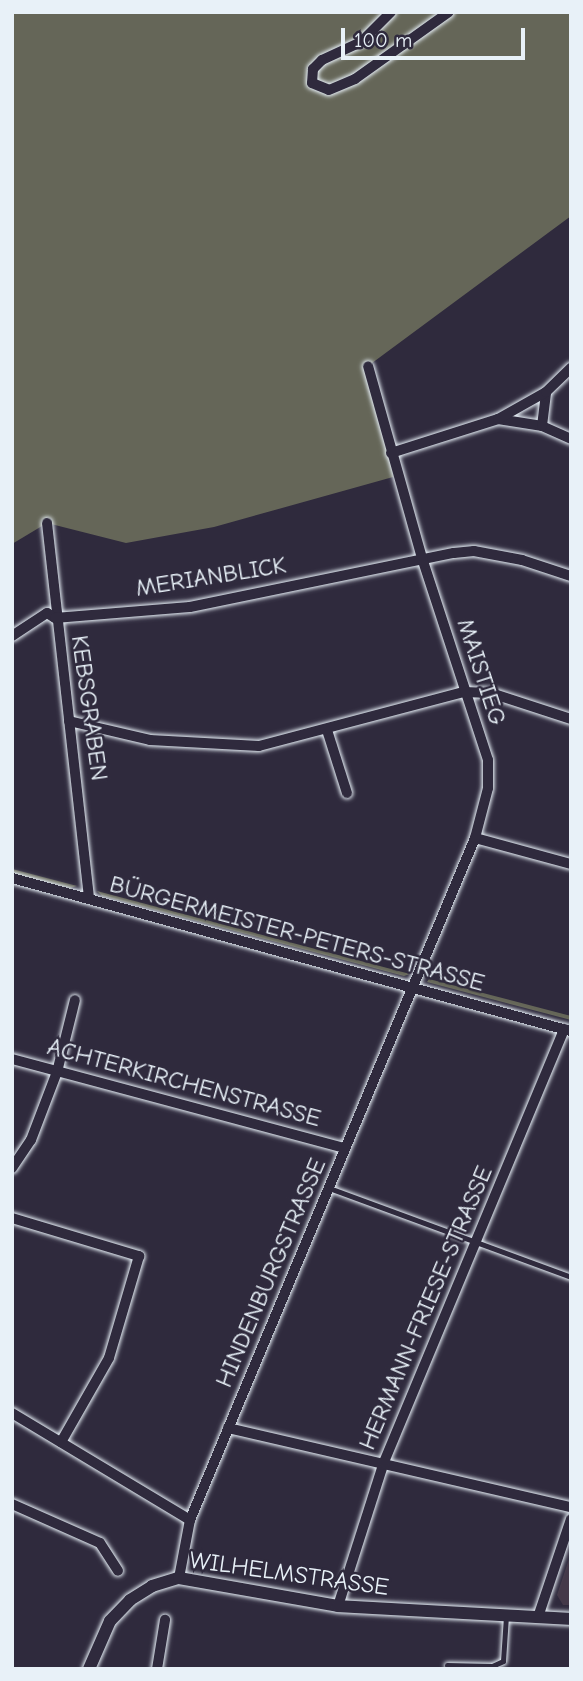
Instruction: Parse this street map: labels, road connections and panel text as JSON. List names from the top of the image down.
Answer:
{
  "streets": {
    "street": [
      "MERIANBLICK",
      "MAISTIEG",
      "KEBSGRABEN",
      "BÜRGERMEISTER-PETERS-STRASSE",
      "ACHTERKIRCHENSTRASSE",
      "HINDENBURGSTRASSE",
      "HERMANN-FRIESE-STRASSE",
      "WILHELMSTRASSE"
    ]
  },
  "crossings": [
    ["MERIANBLICK", "MAISTIEG"],
    ["MERIANBLICK", "KEBSGRABEN"],
    ["MAISTIEG", "BÜRGERMEISTER-PETERS-STRASSE"],
    ["MAISTIEG", "HINDENBURGSTRASSE"],
    ["KEBSGRABEN", "BÜRGERMEISTER-PETERS-STRASSE"],
    ["BÜRGERMEISTER-PETERS-STRASSE", "HINDENBURGSTRASSE"],
    ["BÜRGERMEISTER-PETERS-STRASSE", "HERMANN-FRIESE-STRASSE"],
    ["ACHTERKIRCHENSTRASSE", "HINDENBURGSTRASSE"],
    ["HINDENBURGSTRASSE", "WILHELMSTRASSE"],
    ["HERMANN-FRIESE-STRASSE", "WILHELMSTRASSE"]
  ],
  "scale_bar": "100 m"
}
